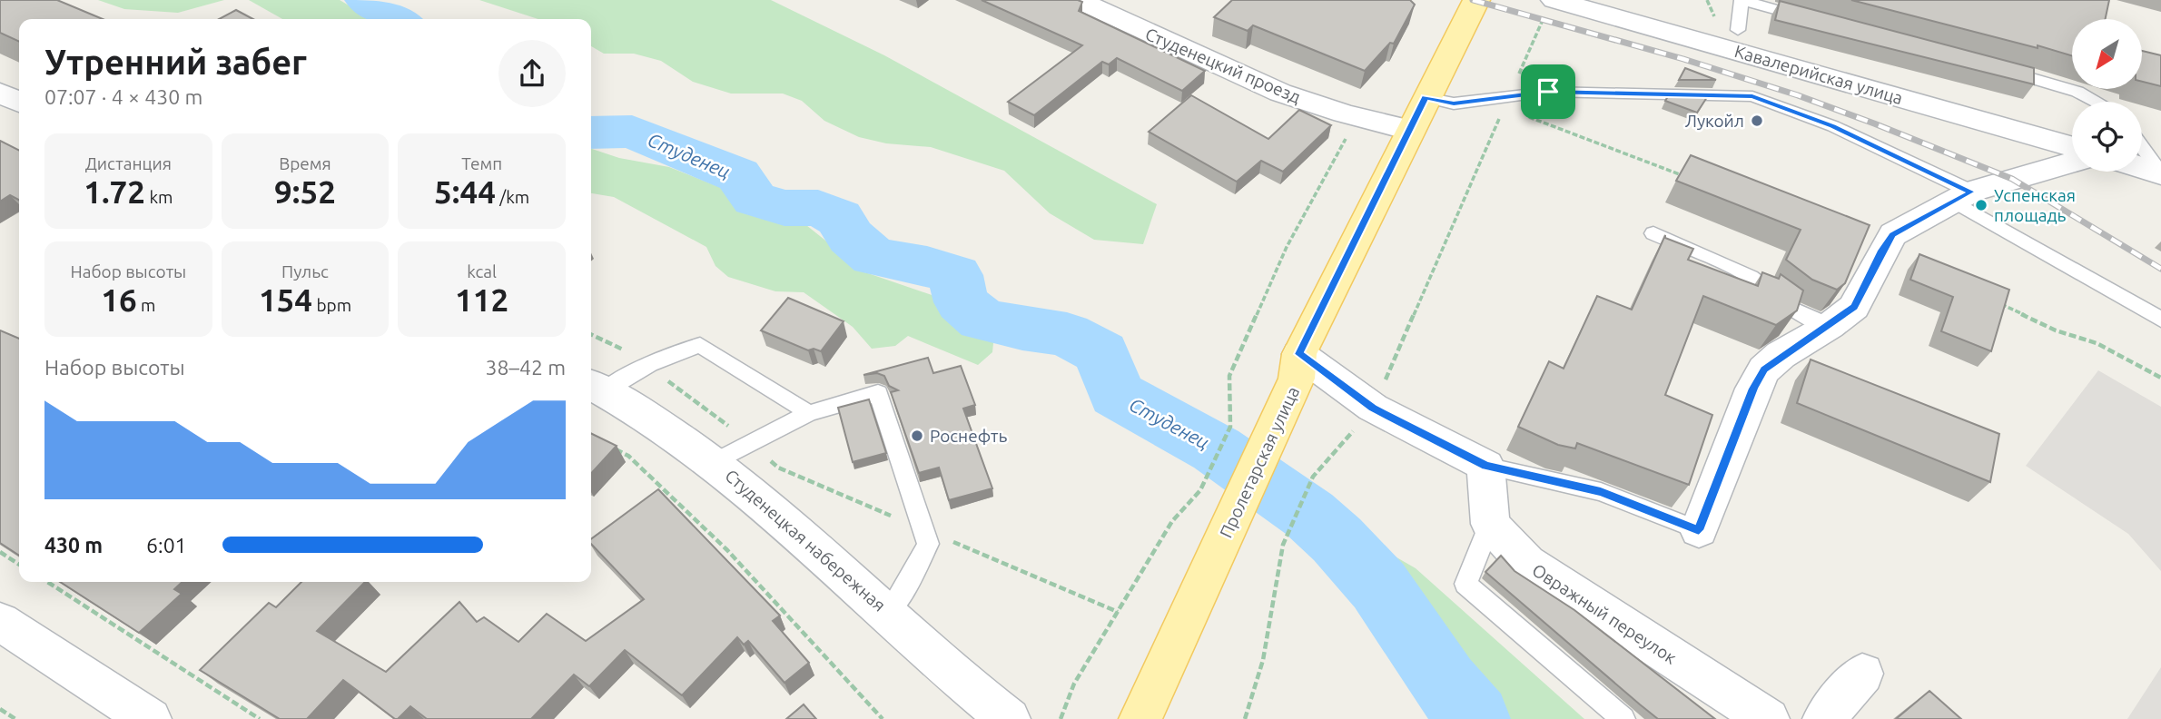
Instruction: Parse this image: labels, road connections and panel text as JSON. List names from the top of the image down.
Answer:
{
  "streets": {
    "main road": ["Пролетарская улица"],
    "street": [
      "Студенецкий проезд",
      "Кавалерийская улица",
      "Студенецкая набережная",
      "Овражный переулок"
    ]
  },
  "crossings": [
    ["Студенецкий проезд", "Пролетарская улица"]
  ],
  "water": ["Студенец"],
  "places": ["Лукойл", "Успенская площадь", "Роснефть"],
  "north": "bottom left",
  "page": {
    "heading": ["Утренний забег", "07:07 · 4 × 430 m"],
    "stats": [
      ["Дистанция", "1.72 km"],
      ["Время", "9:52"],
      ["Темп", "5:44 /km"],
      ["Набор высоты", "16 m"],
      ["Пульс", "154 bpm"],
      ["kcal", "112"]
    ],
    "chart": ["Набор высоты", "38–42 m"],
    "list": [
      {
        "name": "430 m",
        "note": "6:01"
      }
    ]
  }
}
